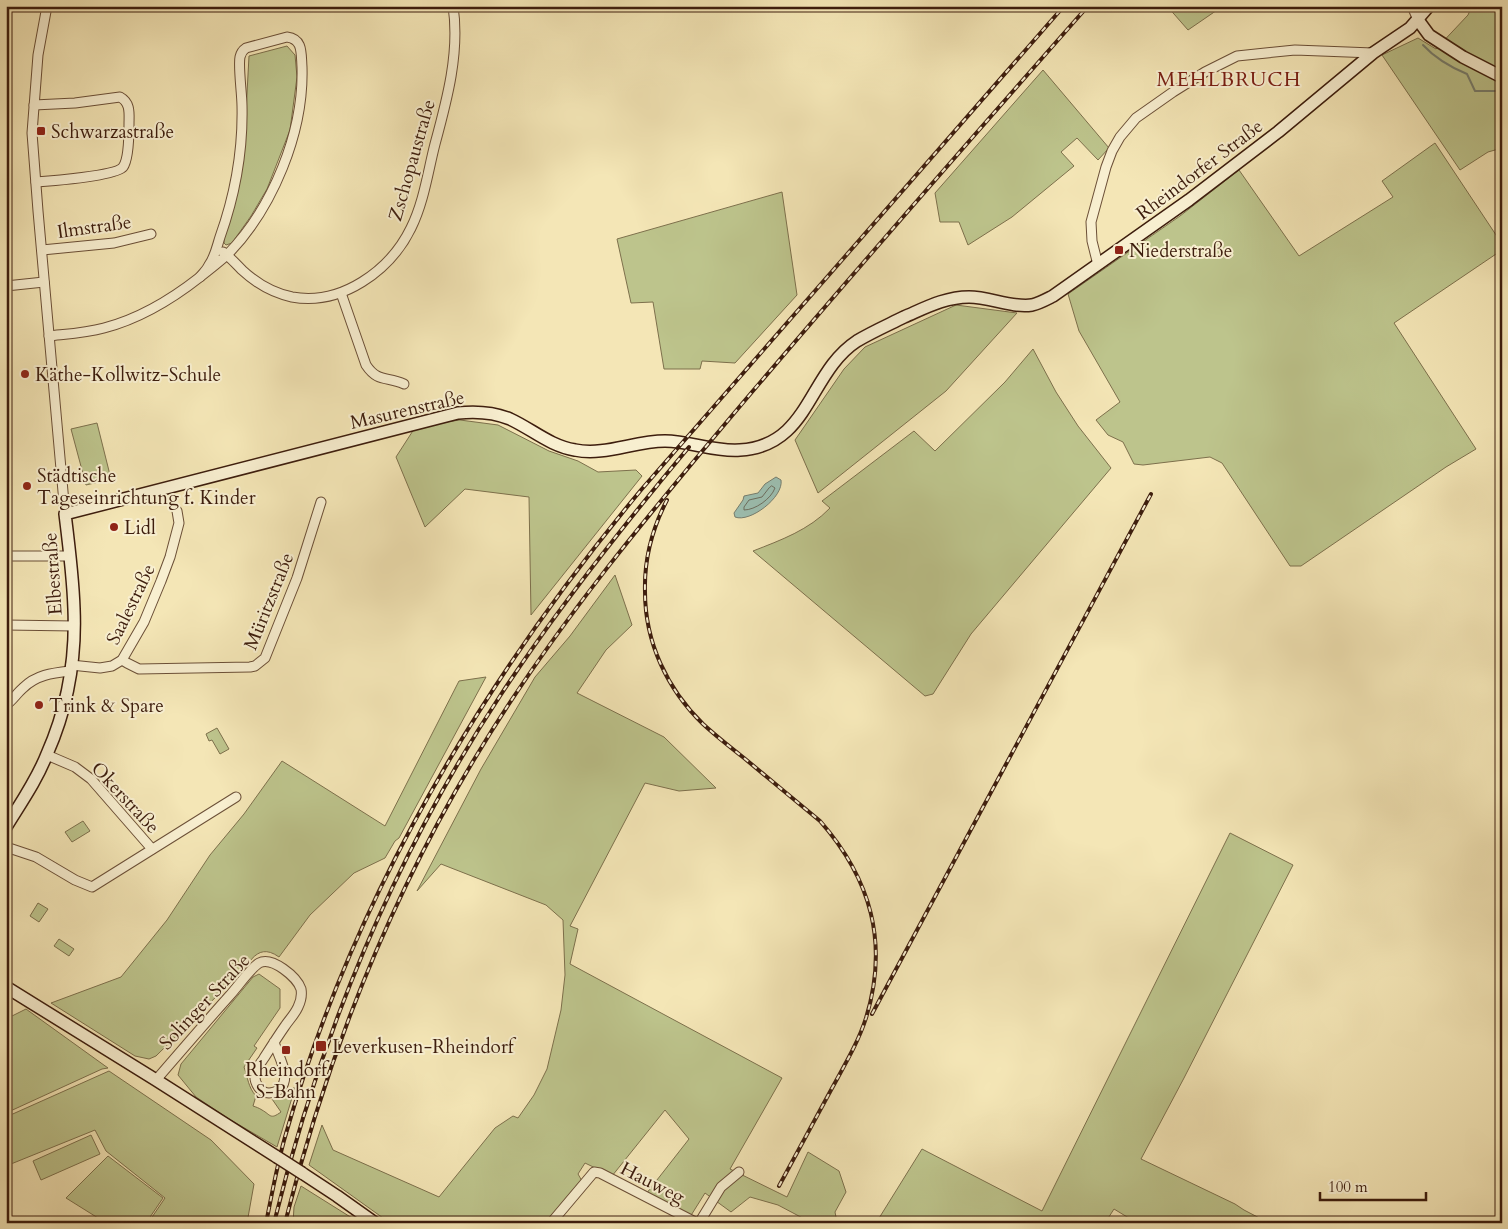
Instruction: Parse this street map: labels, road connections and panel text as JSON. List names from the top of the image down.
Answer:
{
  "streets": {
    "main road": ["Rheindorfer Straße", "Masurenstraße", "Elbestraße"],
    "street": [
      "Zschopaustraße",
      "Ilmstraße",
      "Müritzstraße",
      "Saalestraße",
      "Okerstraße",
      "Solinger Straße",
      "Hauweg"
    ]
  },
  "crossings": [
    ["Rheindorfer Straße", "Masurenstraße"],
    ["Ilmstraße", "Elbestraße"],
    ["Masurenstraße", "Elbestraße"],
    ["Elbestraße", "Saalestraße"],
    ["Elbestraße", "Okerstraße"],
    ["Müritzstraße", "Saalestraße"]
  ],
  "districts": ["MEHLBRUCH"],
  "places": {
    "transit": [
      "Schwarzastraße",
      "Niederstraße",
      "Leverkusen-Rheindorf",
      "Rheindorf S-Bahn"
    ],
    "other": [
      "Käthe-Kollwitz-Schule",
      "Städtische Tageseinrichtung f. Kinder",
      "Lidl",
      "Trink & Spare"
    ]
  },
  "scale_bar": "100 m"
}
